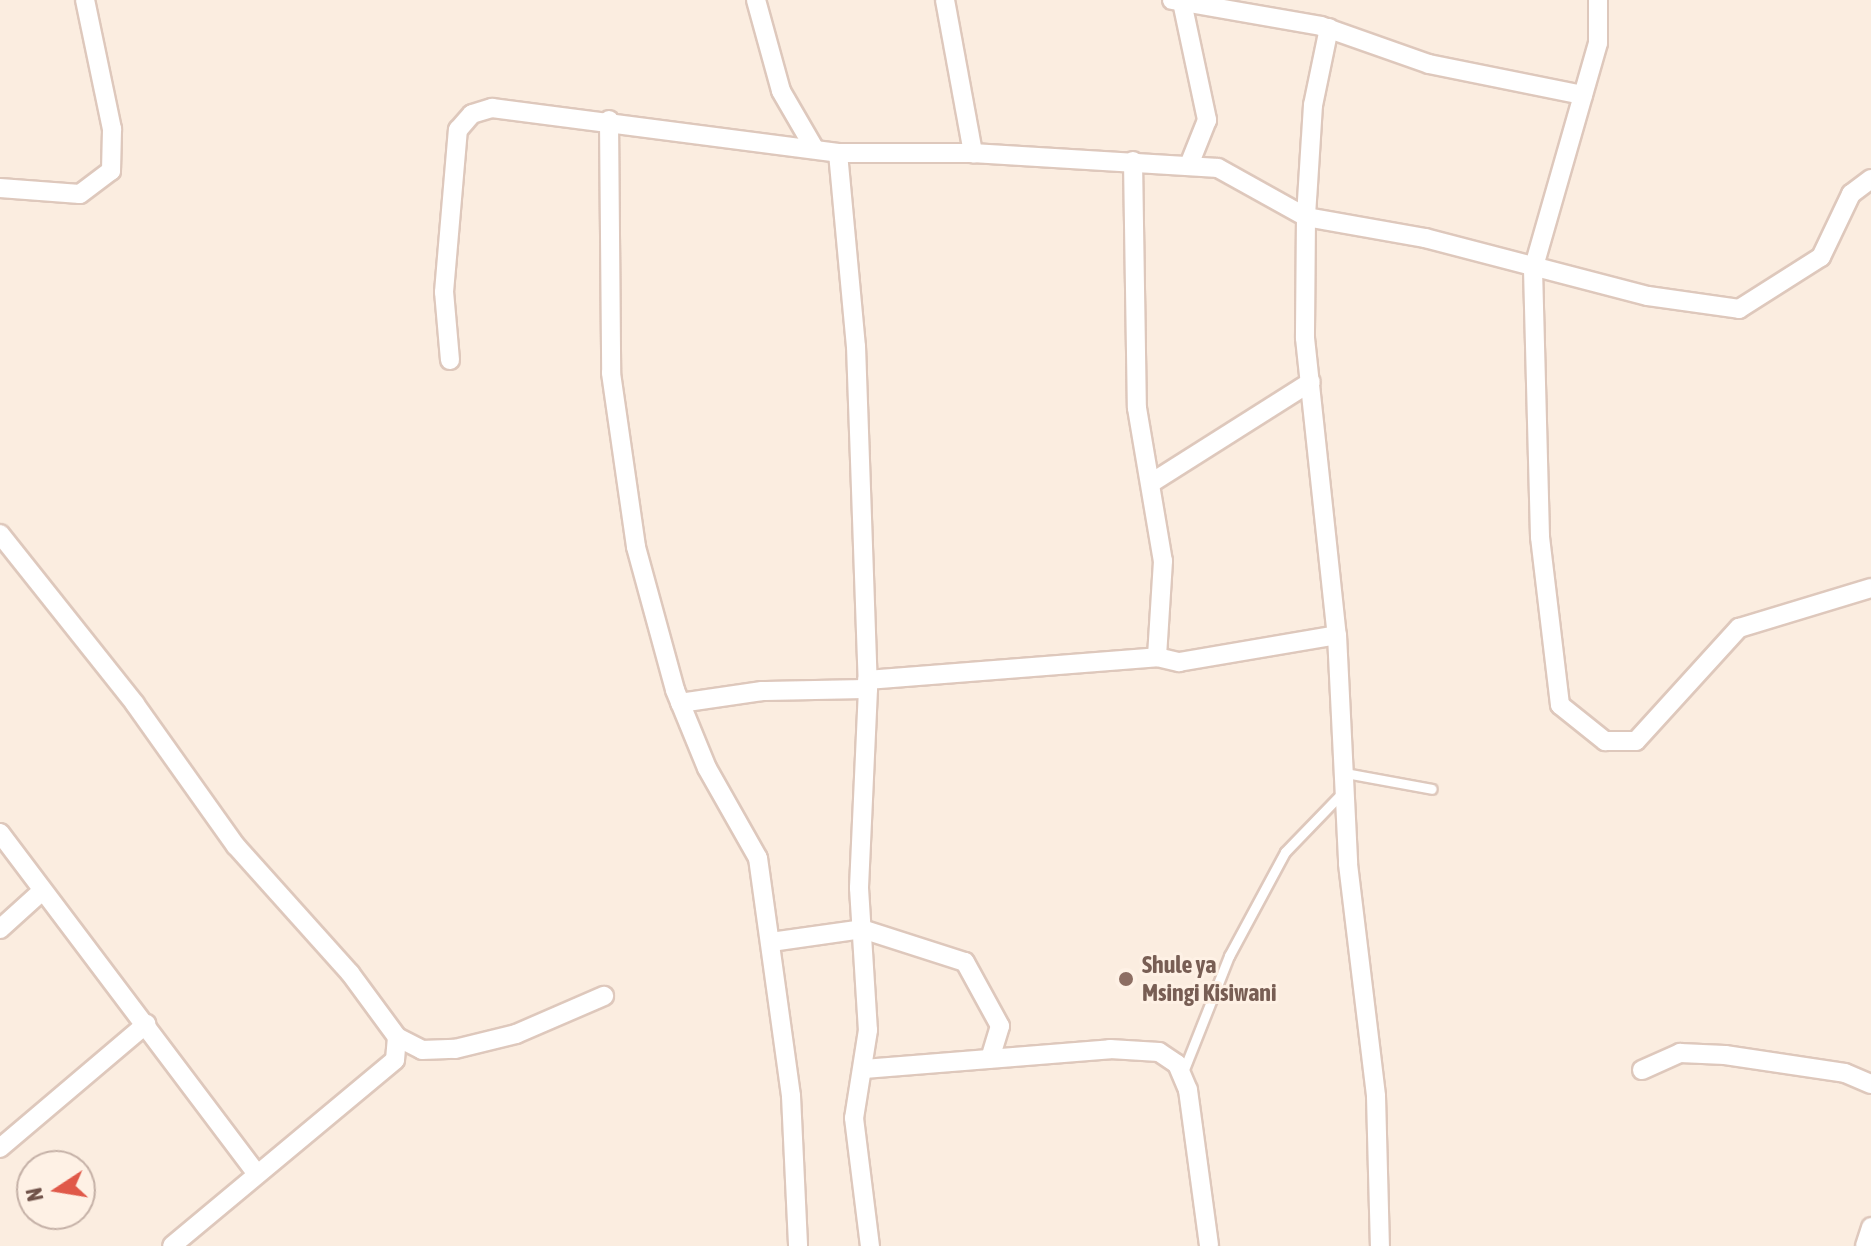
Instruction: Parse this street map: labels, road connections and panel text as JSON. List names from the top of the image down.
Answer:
{
  "places": ["Shule ya Msingi Kisiwani"],
  "north": "left"
}
